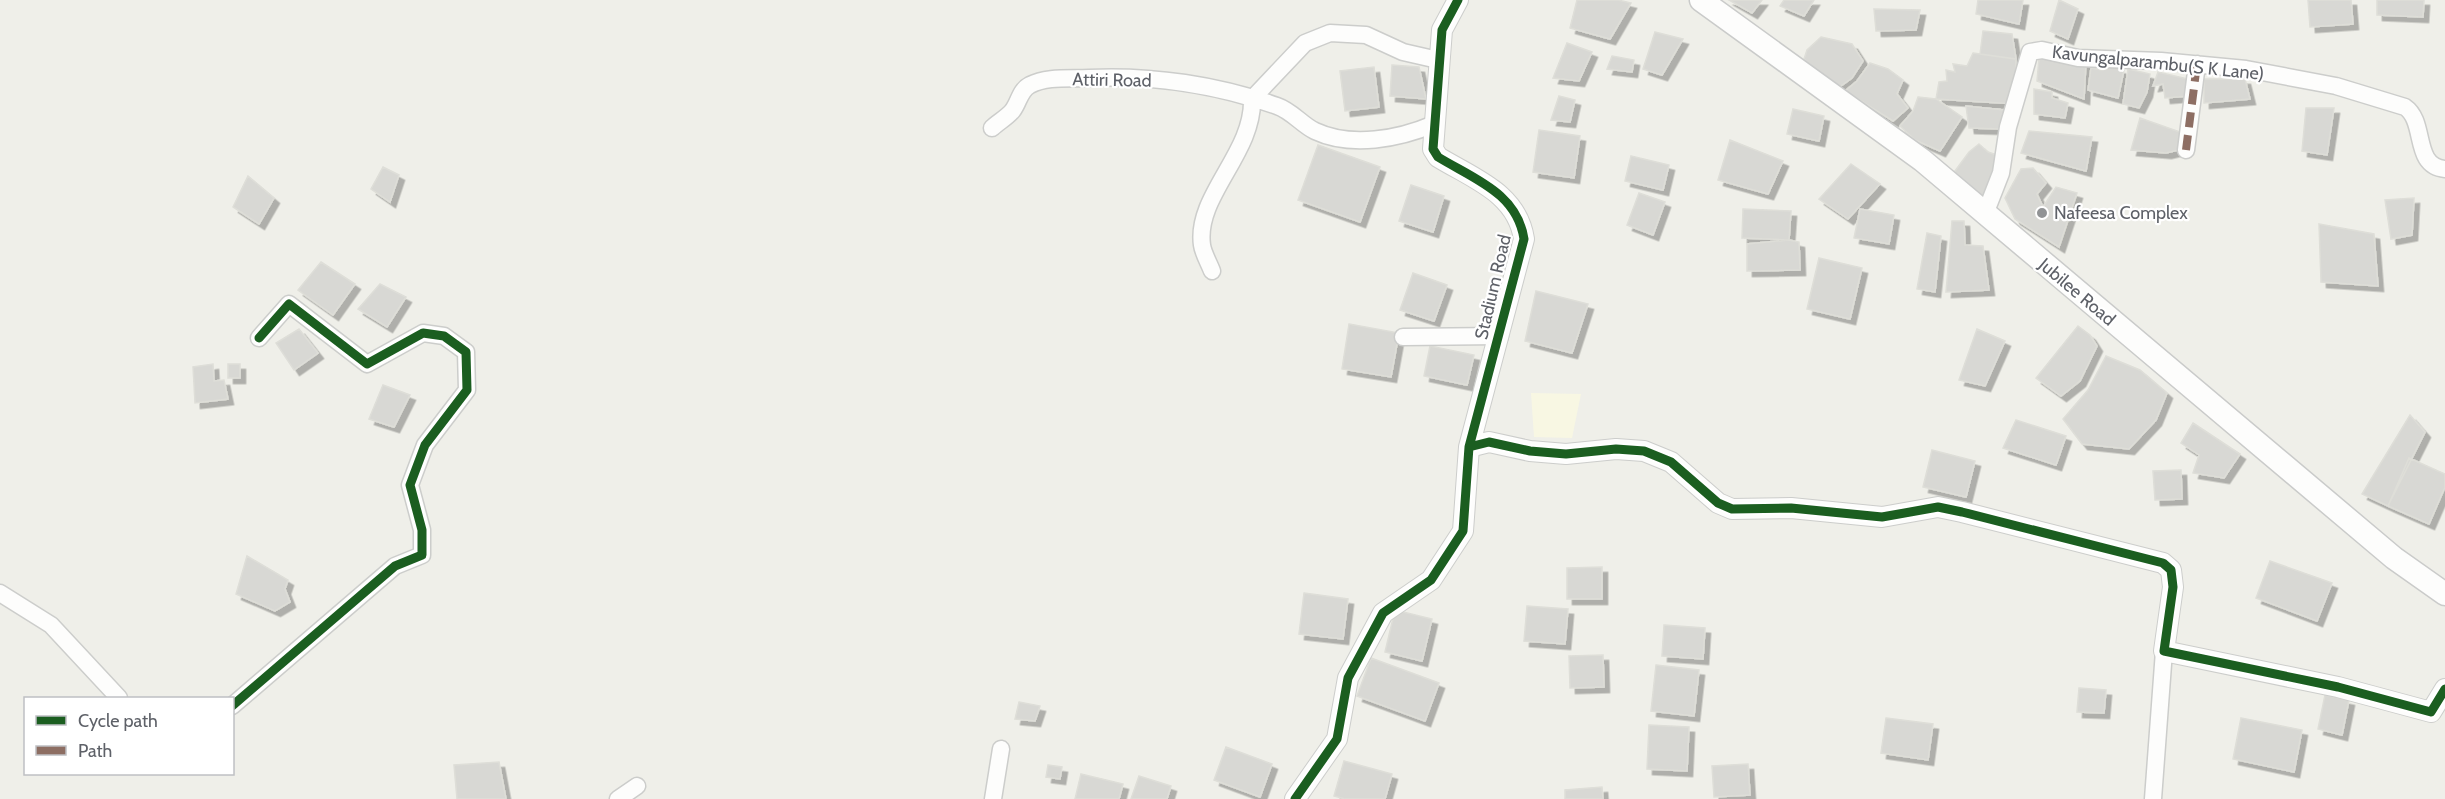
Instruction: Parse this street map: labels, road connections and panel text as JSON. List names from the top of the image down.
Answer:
{
  "streets": {
    "main road": ["Jubilee Road"],
    "street": ["Kavungalparambu(S K Lane)", "Attiri Road", "Stadium Road"]
  },
  "crossings": [
    ["Kavungalparambu(S K Lane)", "Jubilee Road"],
    ["Attiri Road", "Stadium Road"]
  ],
  "places": ["Nafeesa Complex"],
  "legend": ["Cycle path", "Path"]
}
